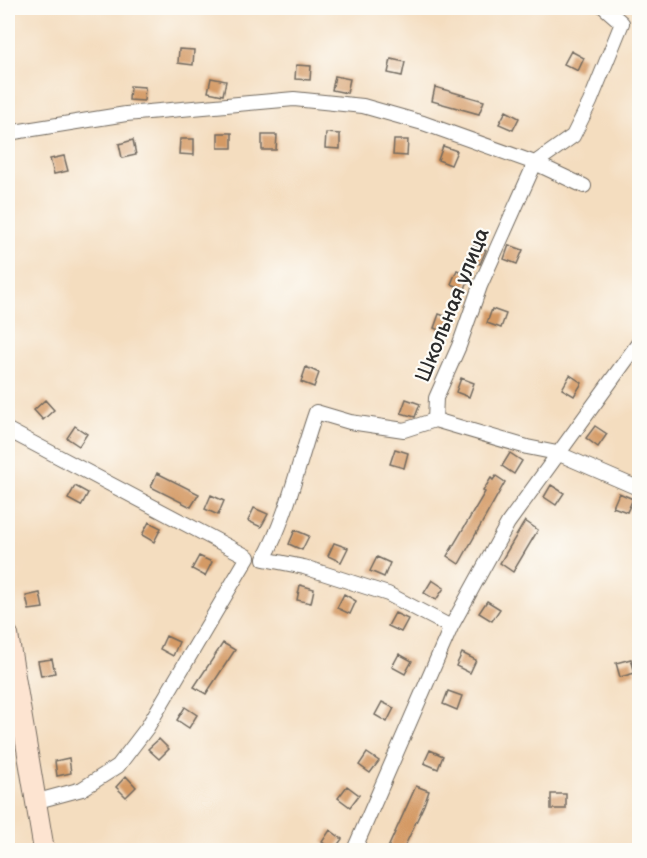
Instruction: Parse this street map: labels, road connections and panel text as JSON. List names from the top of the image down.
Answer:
{
  "streets": {
    "street": ["Школьная улица"]
  }
}
